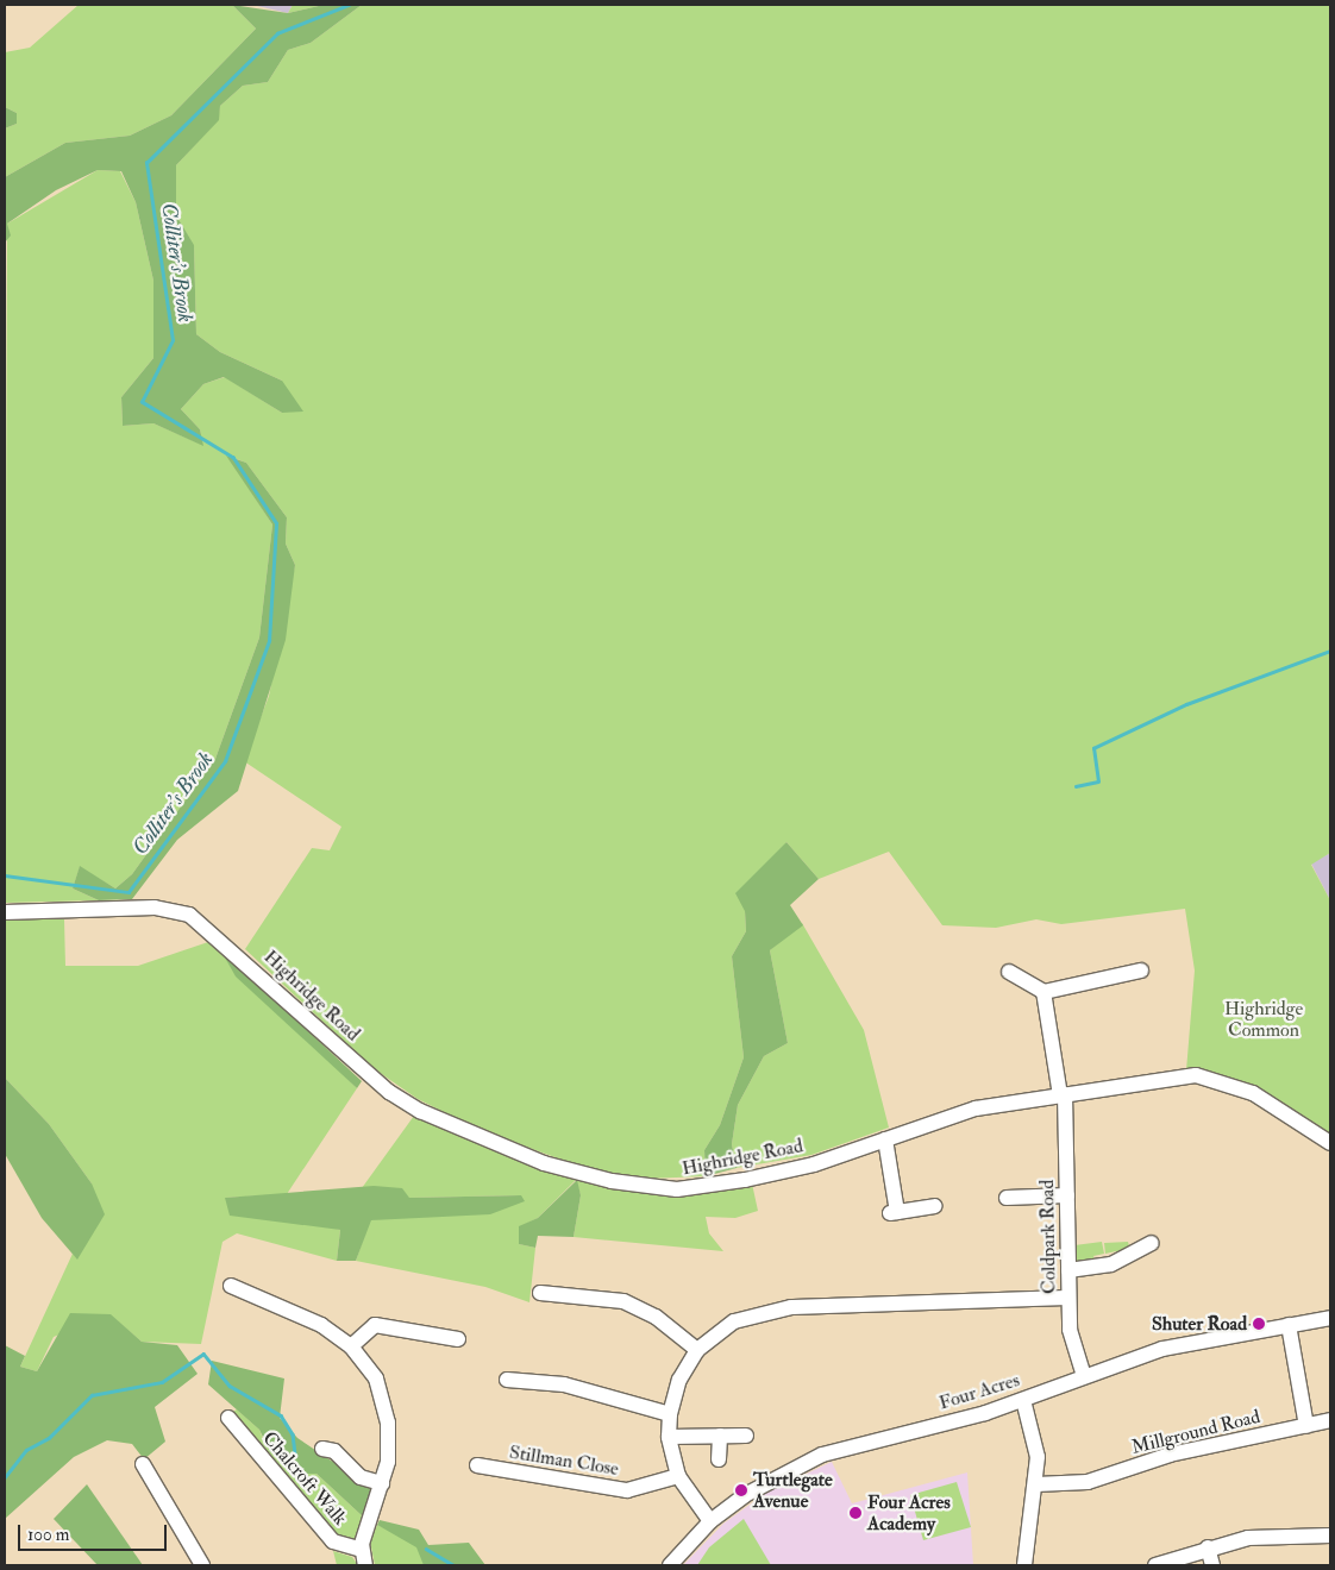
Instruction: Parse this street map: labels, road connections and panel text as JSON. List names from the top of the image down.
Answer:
{
  "streets": {
    "street": [
      "Highridge Road",
      "Coldpark Road",
      "Four Acres",
      "Millground Road",
      "Stillman Close",
      "Chalcroft Walk"
    ]
  },
  "crossings": [
    ["Highridge Road", "Coldpark Road"],
    ["Coldpark Road", "Four Acres"]
  ],
  "water": ["Colliter's Brook"],
  "parks": ["Highridge Common"],
  "places": ["Shuter Road", "Turtlegate Avenue", "Four Acres Academy"],
  "scale_bar": "100 m"
}
